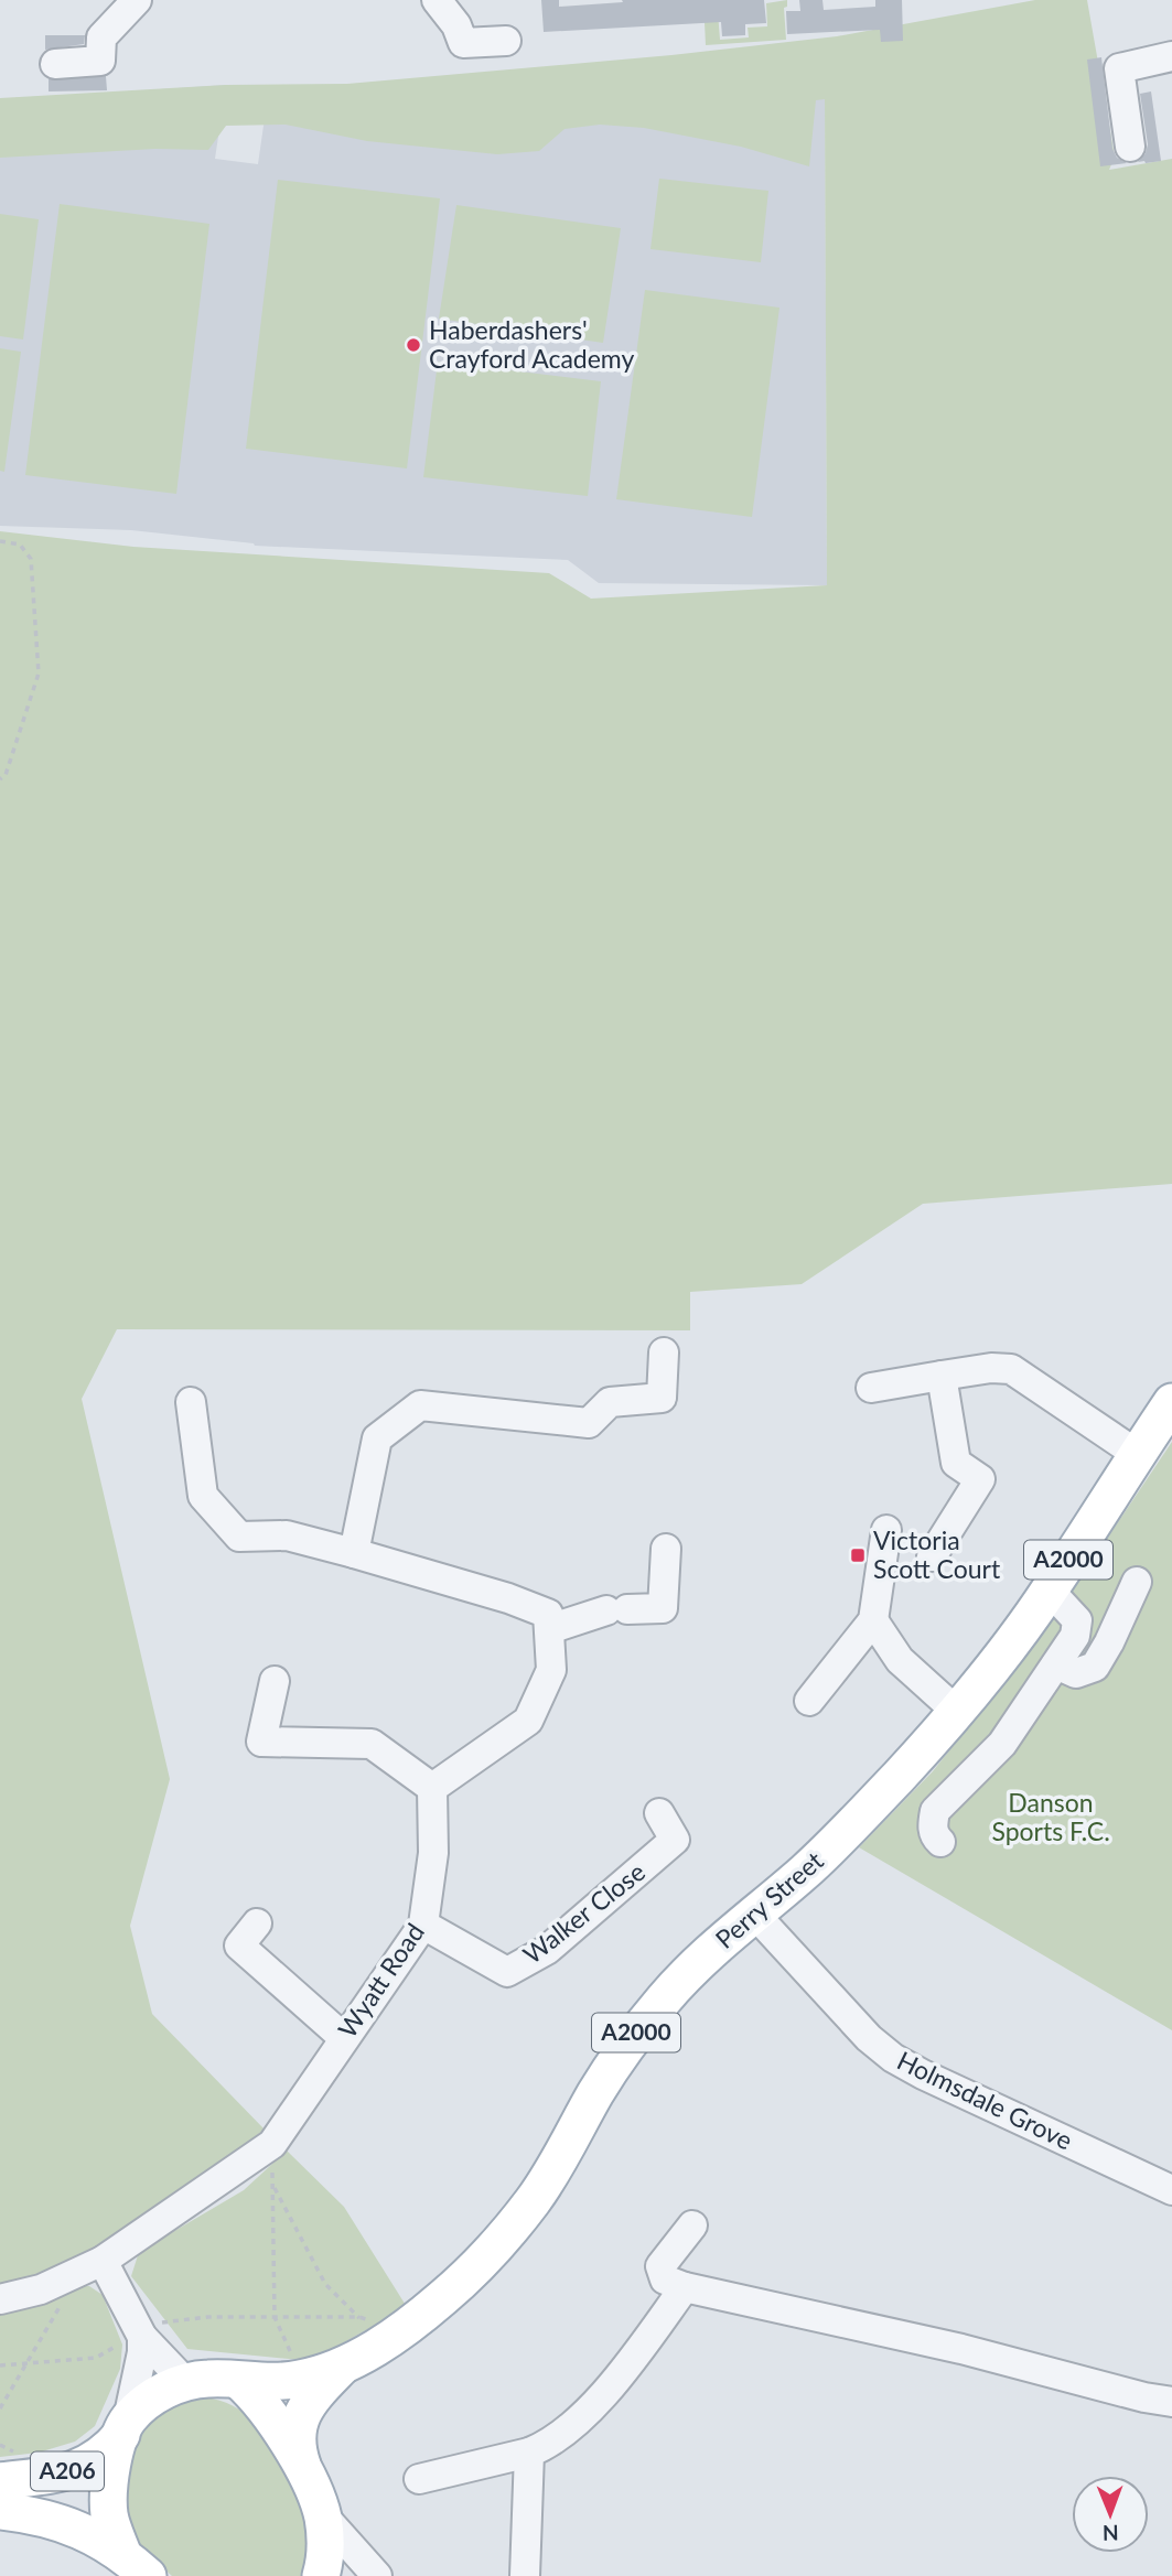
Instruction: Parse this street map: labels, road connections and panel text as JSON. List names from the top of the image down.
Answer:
{
  "streets": {
    "main road": ["A2000", "Perry Street", "A206"],
    "street": ["Walker Close", "Wyatt Road", "Holmsdale Grove"]
  },
  "crossings": [
    ["Perry Street", "Holmsdale Grove"],
    ["Walker Close", "Wyatt Road"]
  ],
  "parks": ["Danson Sports F.C."],
  "places": {
    "other": ["Haberdashers' Crayford Academy"],
    "transit": ["Victoria Scott Court"]
  },
  "north": "bottom"
}
